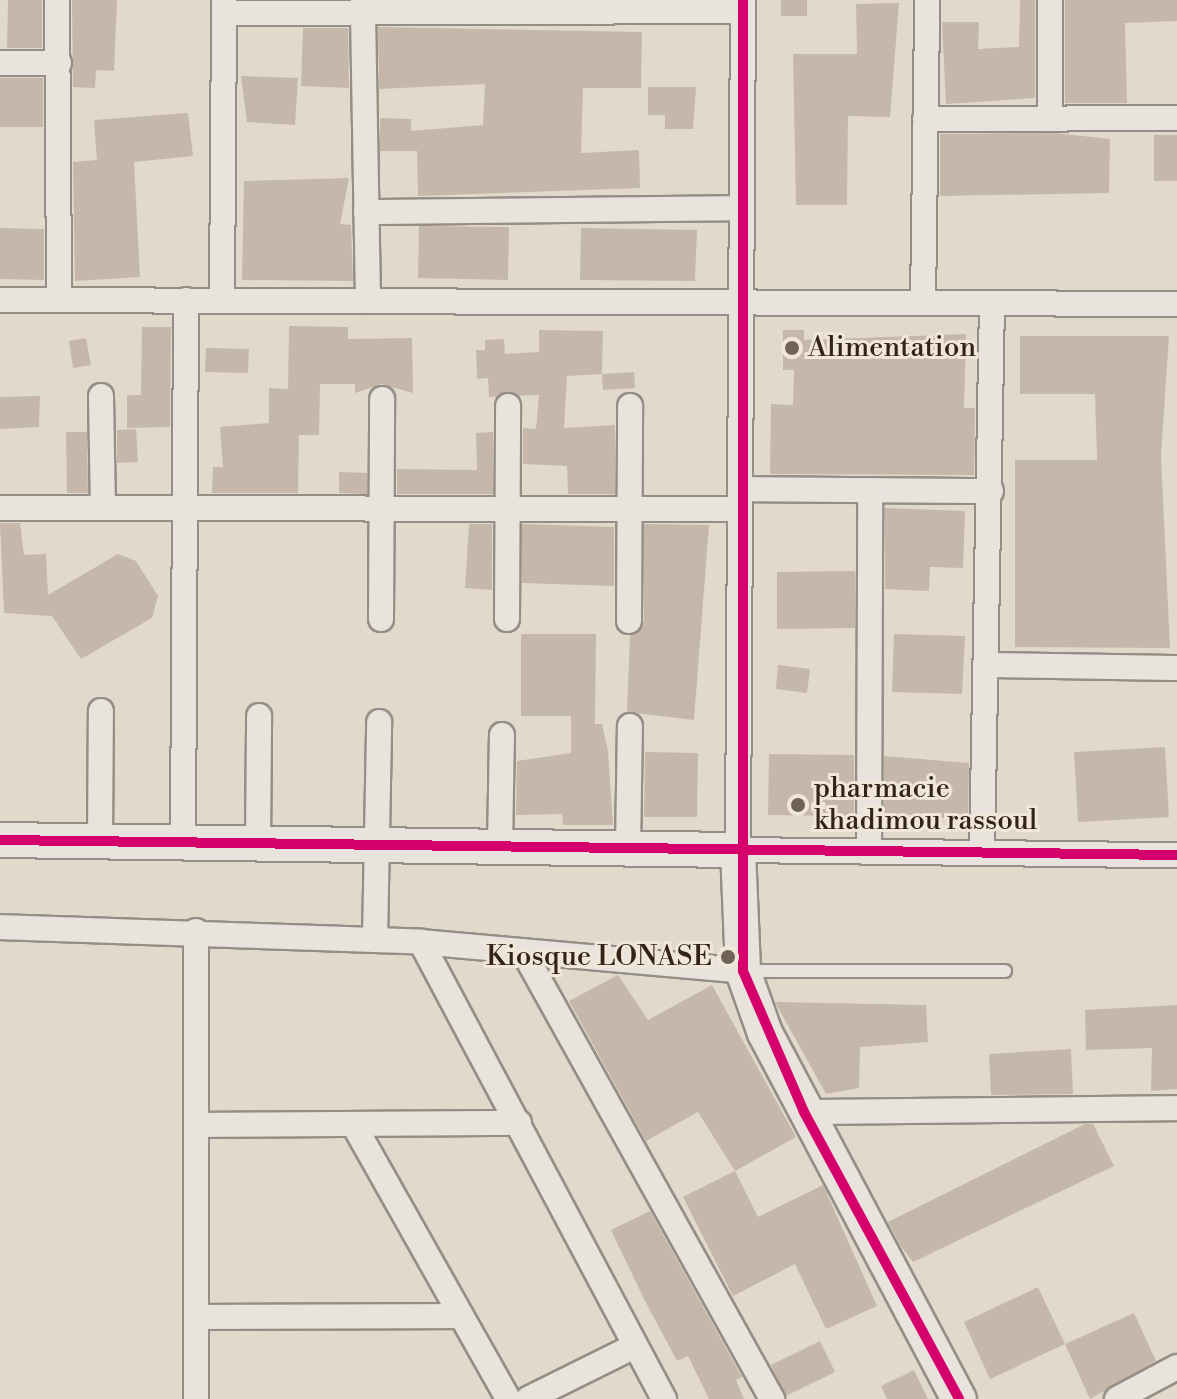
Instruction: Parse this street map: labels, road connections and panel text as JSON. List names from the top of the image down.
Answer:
{
  "places": ["Alimentation", "pharmacie khadimou rassoul", "Kiosque LONASE"]
}
